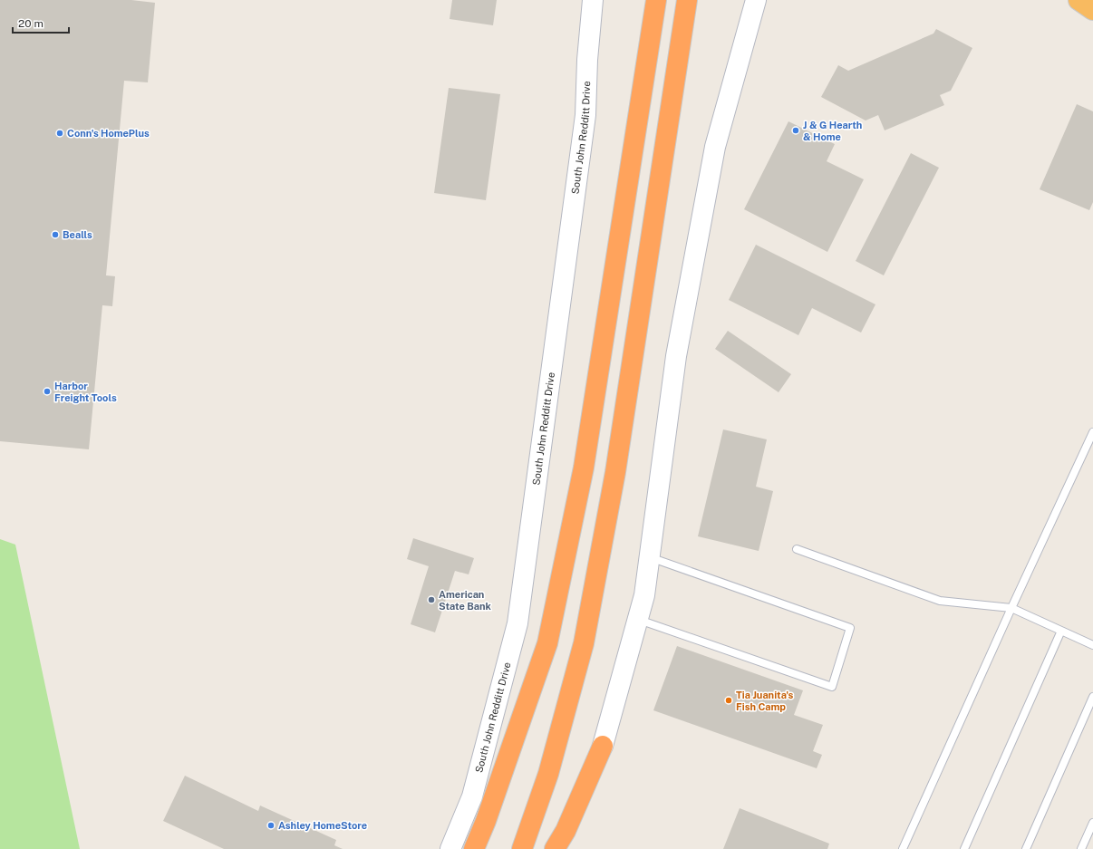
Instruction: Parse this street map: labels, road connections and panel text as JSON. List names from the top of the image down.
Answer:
{
  "streets": {
    "main road": ["South John Redditt Drive"]
  },
  "places": [
    "J & G Hearth & Home",
    "Conn's HomePlus",
    "Bealls",
    "Harbor Freight Tools",
    "American State Bank",
    "Tia Juanita's Fish Camp",
    "Ashley HomeStore"
  ],
  "scale_bar": "20 m"
}
